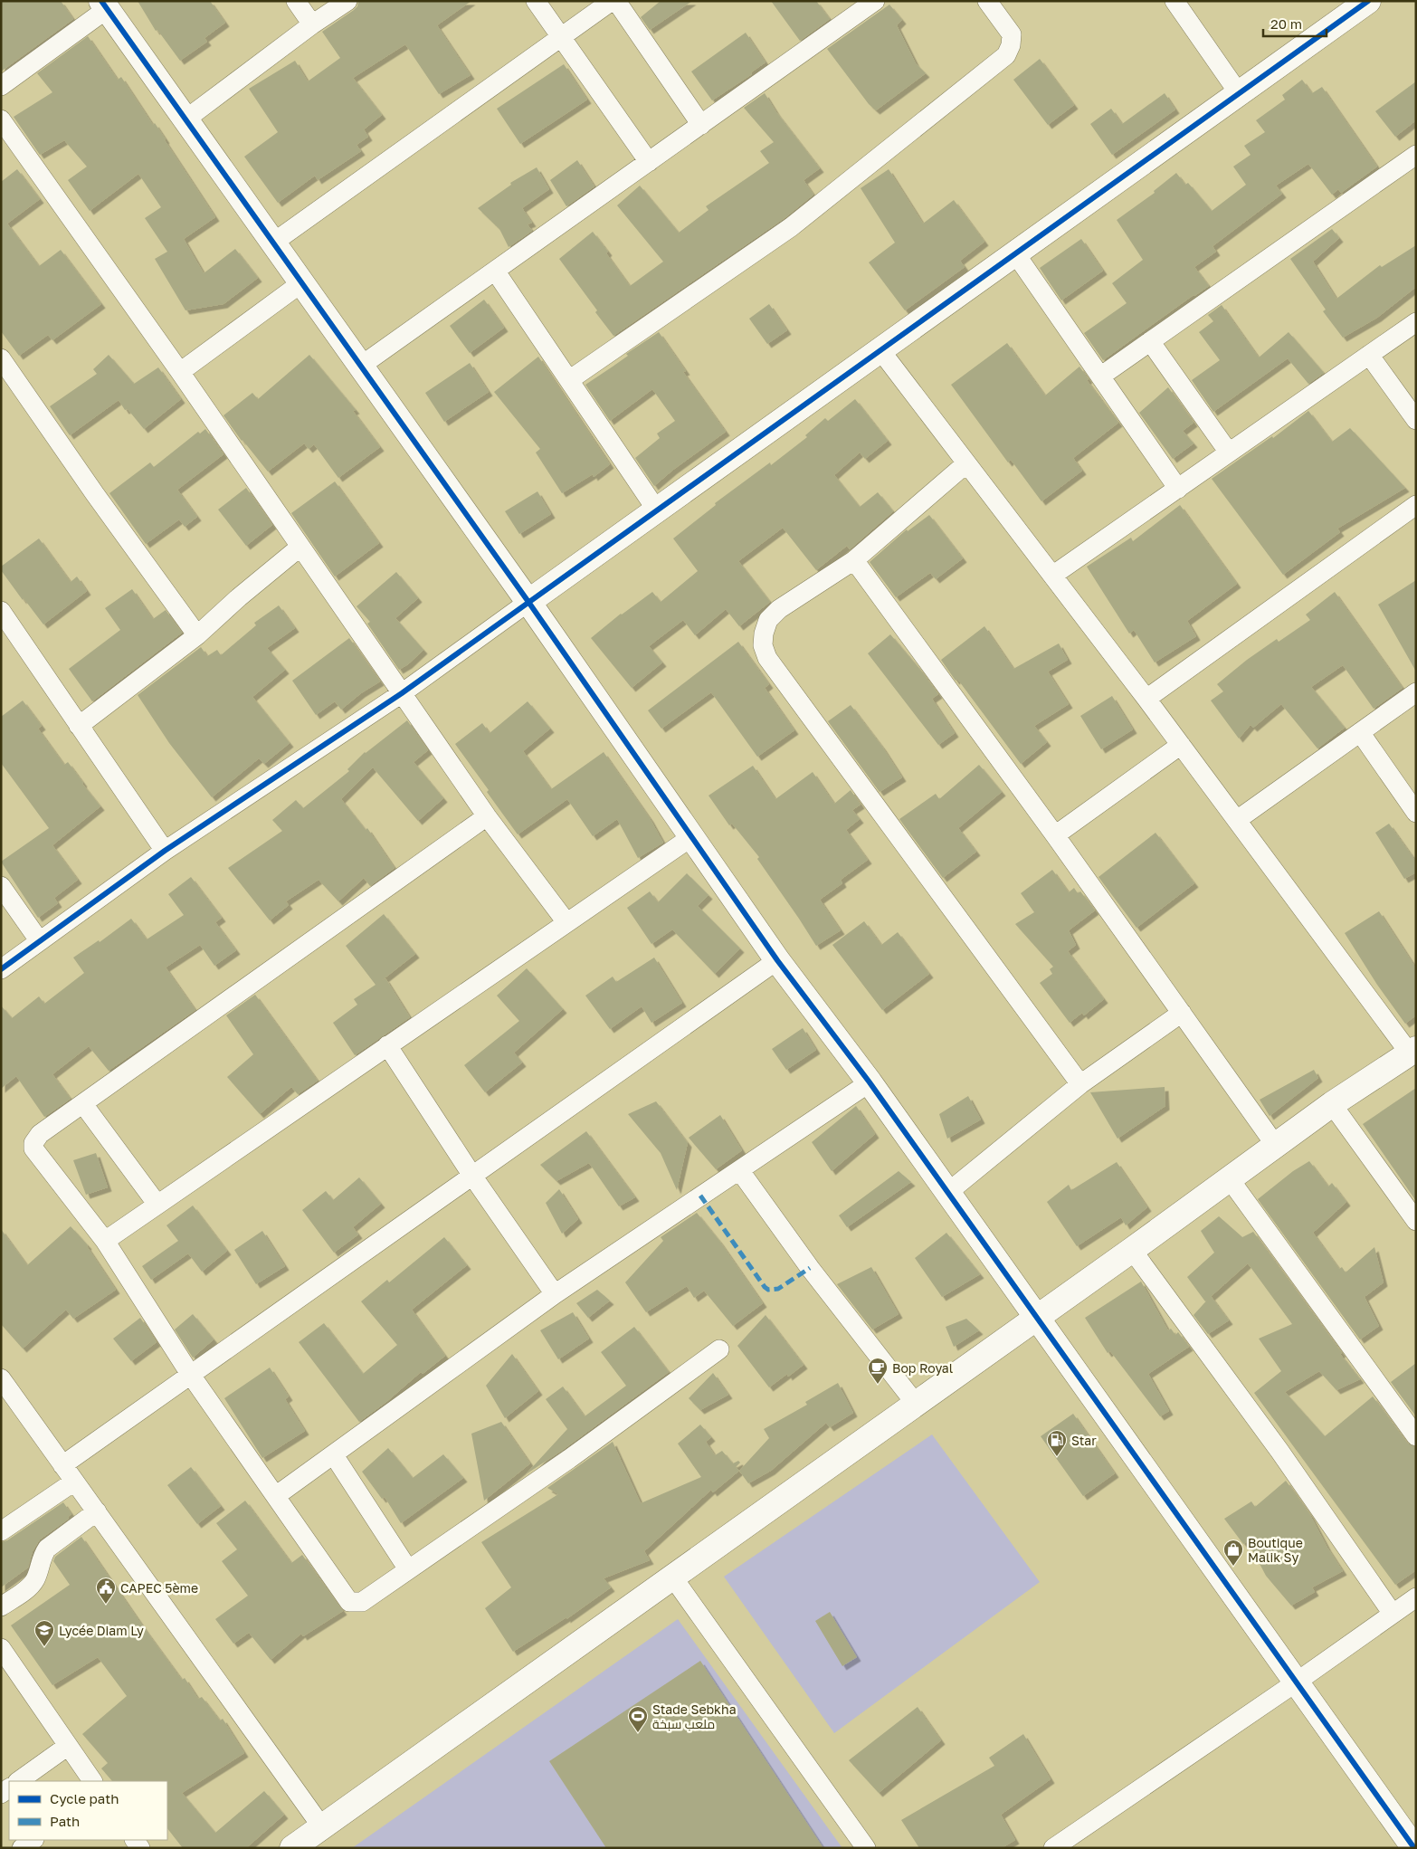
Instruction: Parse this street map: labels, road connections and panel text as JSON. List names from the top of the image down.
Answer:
{
  "places": {
    "cafe": ["Bop Royal"],
    "fuel station": ["Star"],
    "shop": ["Boutique Malik Sy"],
    "public building": ["CAPEC 5ème"],
    "school or university": ["Lycée Diam Ly"],
    "sports": ["Stade Sebkha ملعب سبخة"]
  },
  "legend": ["Cycle path", "Path"],
  "scale_bar": "20 m"
}
